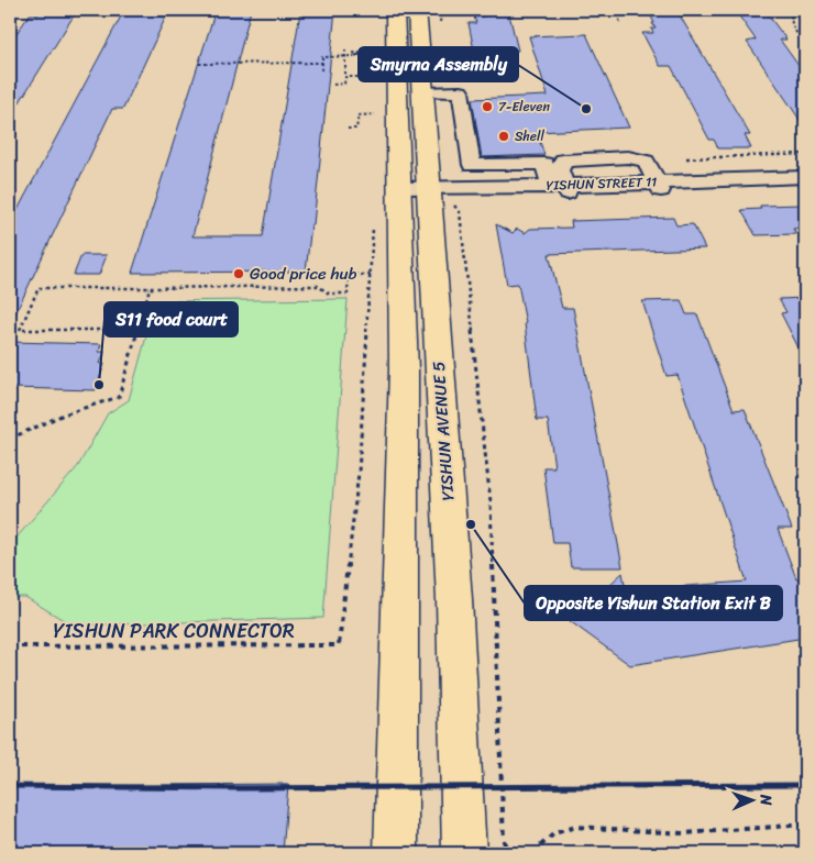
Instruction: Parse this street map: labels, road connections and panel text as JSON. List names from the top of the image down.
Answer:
{
  "streets": {
    "main road": ["YISHUN AVENUE 5"],
    "street": ["YISHUN STREET 11"],
    "path": ["YISHUN PARK CONNECTOR"]
  },
  "crossings": [
    ["YISHUN STREET 11", "YISHUN AVENUE 5"]
  ],
  "places": [
    "7-Eleven",
    "Smyrna Assembly",
    "Shell",
    "Good price hub",
    "S11 food court",
    "Opposite Yishun Station Exit B"
  ],
  "north": "right"
}
